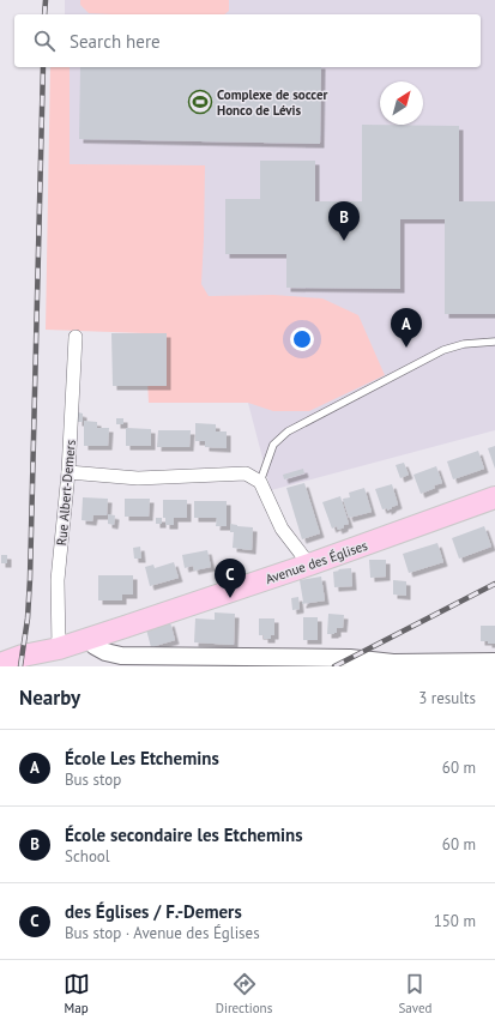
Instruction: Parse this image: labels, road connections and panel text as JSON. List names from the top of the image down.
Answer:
{
  "streets": {
    "main road": ["Avenue des Églises"],
    "street": ["Rue Albert-Demers"]
  },
  "crossings": [
    ["Rue Albert-Demers", "Avenue des Églises"]
  ],
  "places": {
    "sports": ["Complexe de soccer Honco de Lévis"]
  },
  "north": "top right",
  "page": {
    "search": "Search here",
    "pins": ["B", "A", "C"],
    "heading": ["Nearby", "3 results"],
    "list": [
      {
        "mark": "A",
        "name": "École Les Etchemins",
        "note": "Bus stop",
        "value": "60 m"
      },
      {
        "mark": "B",
        "name": "École secondaire les Etchemins",
        "note": "School",
        "value": "60 m"
      },
      {
        "mark": "C",
        "name": "des Églises / F.-Demers",
        "note": "Bus stop · Avenue des Églises",
        "value": "150 m"
      }
    ],
    "nav": ["Map", "Directions", "Saved"]
  }
}
